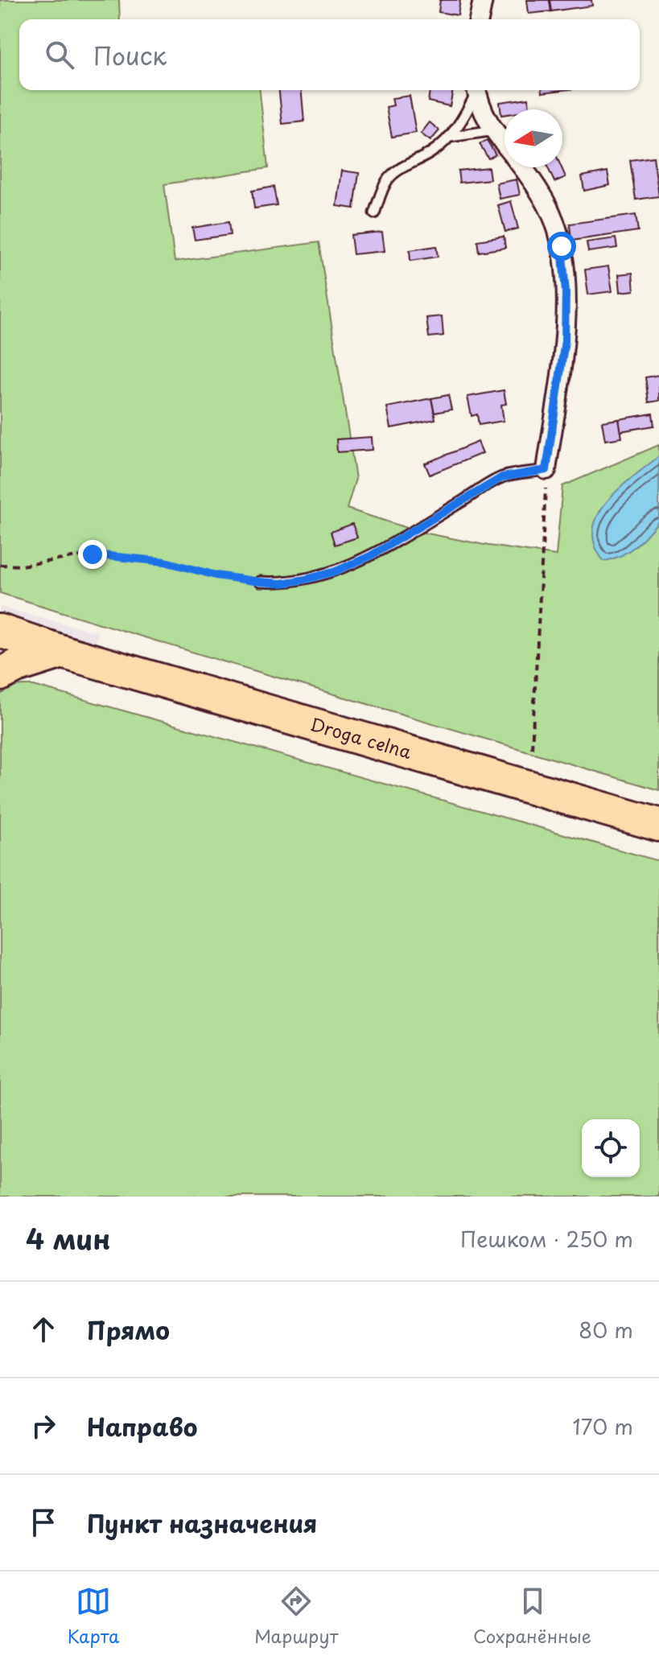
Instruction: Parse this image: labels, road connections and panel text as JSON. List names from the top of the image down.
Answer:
{
  "streets": {
    "highway": ["Droga celna"]
  },
  "north": "left",
  "page": {
    "search": "Поиск",
    "heading": ["4 мин", "Пешком · 250 m"],
    "list": [
      ["Прямо", "80 m"],
      ["Направо", "170 m"],
      "Пункт назначения"
    ],
    "nav": ["Карта", "Маршрут", "Сохранённые"]
  }
}
